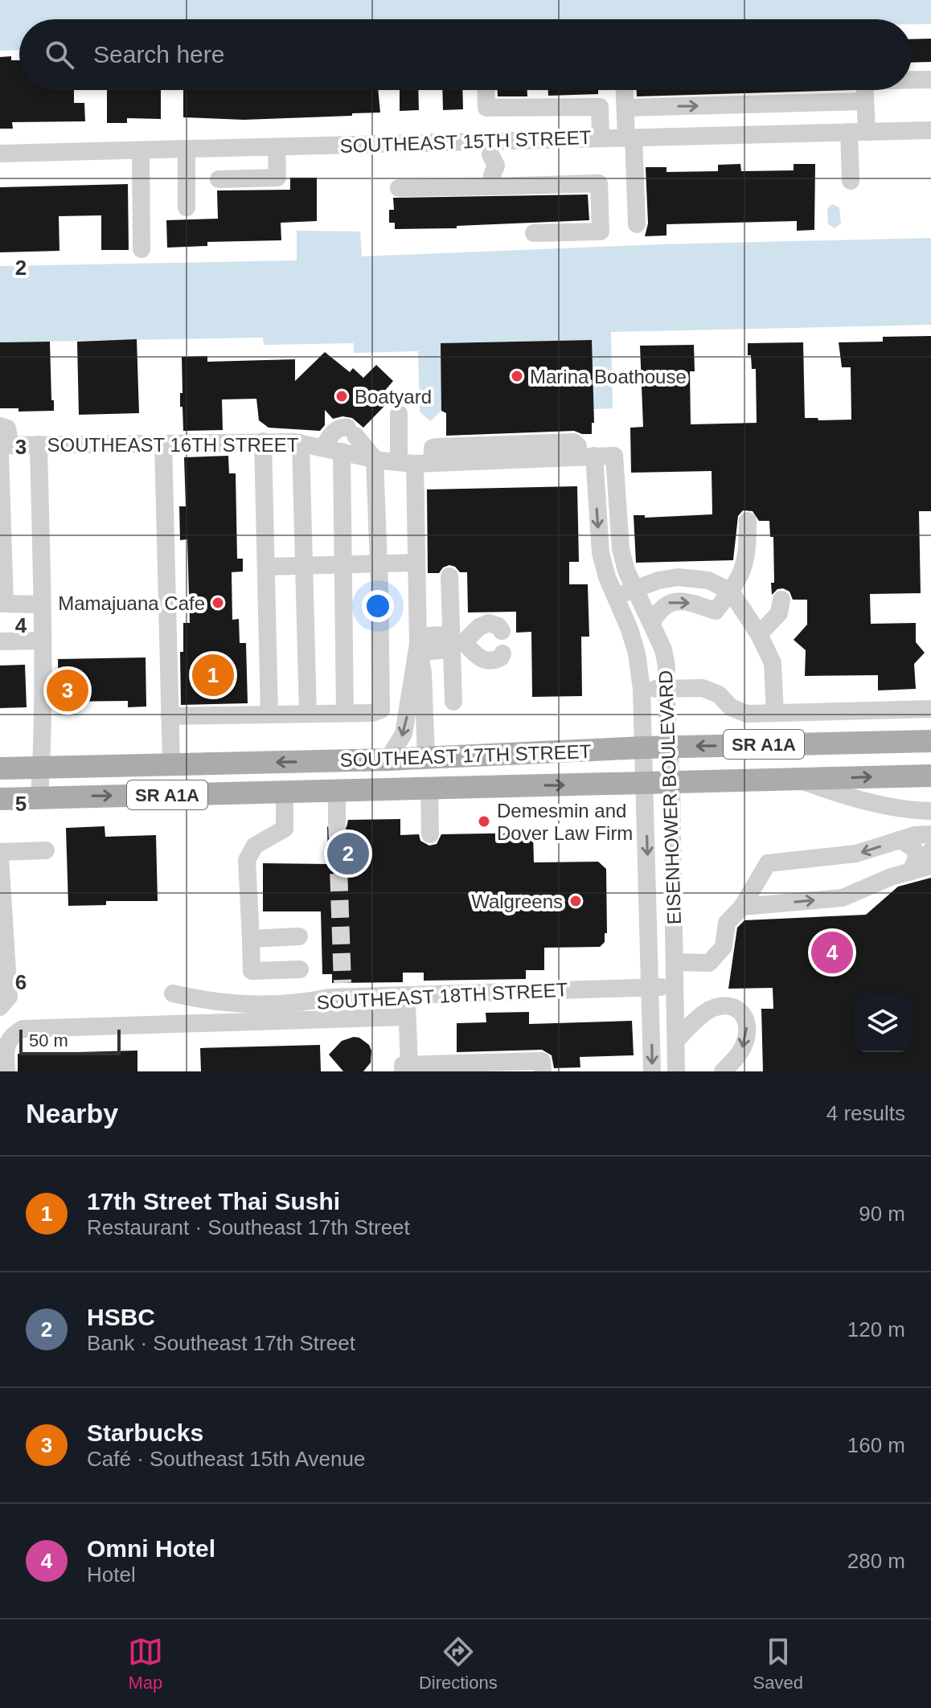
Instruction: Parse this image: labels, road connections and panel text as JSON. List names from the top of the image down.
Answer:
{
  "streets": {
    "main road": ["SR A1A", "SOUTHEAST 17TH STREET"],
    "street": [
      "SOUTHEAST 15TH STREET",
      "SOUTHEAST 16TH STREET",
      "EISENHOWER BOULEVARD",
      "SOUTHEAST 18TH STREET"
    ]
  },
  "crossings": [
    ["SOUTHEAST 16TH STREET", "EISENHOWER BOULEVARD"],
    ["SOUTHEAST 17TH STREET", "EISENHOWER BOULEVARD"],
    ["EISENHOWER BOULEVARD", "SOUTHEAST 18TH STREET"]
  ],
  "places": [
    "Marina Boathouse",
    "Boatyard",
    "Mamajuana Cafe",
    "Demesmin and Dover Law Firm",
    "Walgreens"
  ],
  "scale_bar": "50 m",
  "page": {
    "search": "Search here",
    "pins": [
      "1",
      "3",
      "2",
      "4"
    ],
    "scale": "50 m",
    "heading": ["Nearby", "4 results"],
    "list": [
      {
        "mark": "1",
        "name": "17th Street Thai Sushi",
        "note": "Restaurant · Southeast 17th Street",
        "value": "90 m"
      },
      {
        "mark": "2",
        "name": "HSBC",
        "note": "Bank · Southeast 17th Street",
        "value": "120 m"
      },
      {
        "mark": "3",
        "name": "Starbucks",
        "note": "Café · Southeast 15th Avenue",
        "value": "160 m"
      },
      {
        "mark": "4",
        "name": "Omni Hotel",
        "note": "Hotel",
        "value": "280 m"
      }
    ],
    "nav": ["Map", "Directions", "Saved"]
  },
  "grid": {
    "rows": [
      "2",
      "3",
      "4",
      "5",
      "6"
    ]
  }
}
